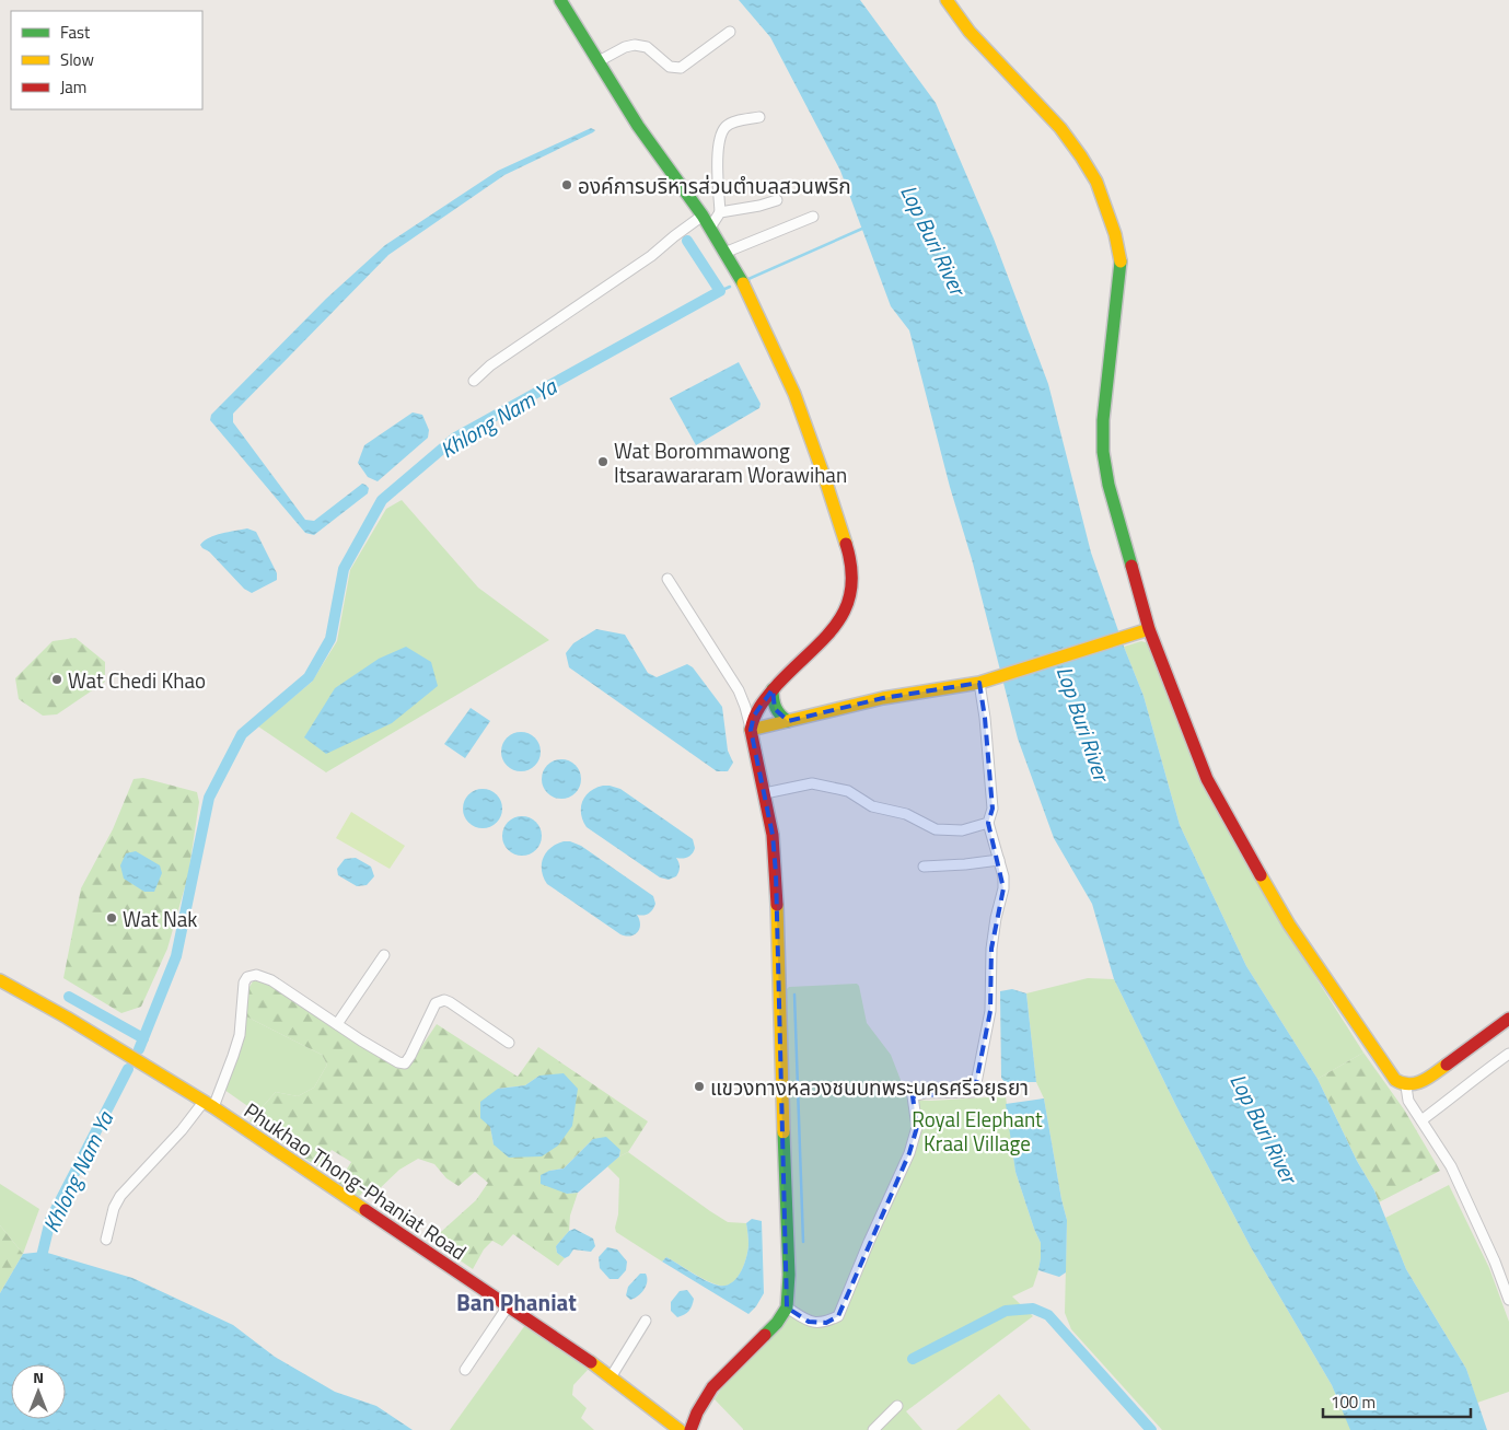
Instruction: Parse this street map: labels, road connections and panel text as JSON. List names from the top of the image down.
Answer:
{
  "streets": {
    "street": ["Phukhao Thong-Phaniat Road"]
  },
  "districts": ["Ban Phaniat"],
  "water": ["Lop Buri River", "Khlong Nam Ya"],
  "parks": ["Royal Elephant Kraal Village"],
  "places": [
    "องค์การบริหารส่วนตำบลสวนพริก",
    "Wat Borommawong Itsarawararam Worawihan",
    "Wat Chedi Khao",
    "Wat Nak",
    "แขวงทางหลวงชนบทพระนครศรีอยุธยา"
  ],
  "legend": ["Fast", "Slow", "Jam"],
  "scale_bar": "100 m",
  "north": "top"
}
